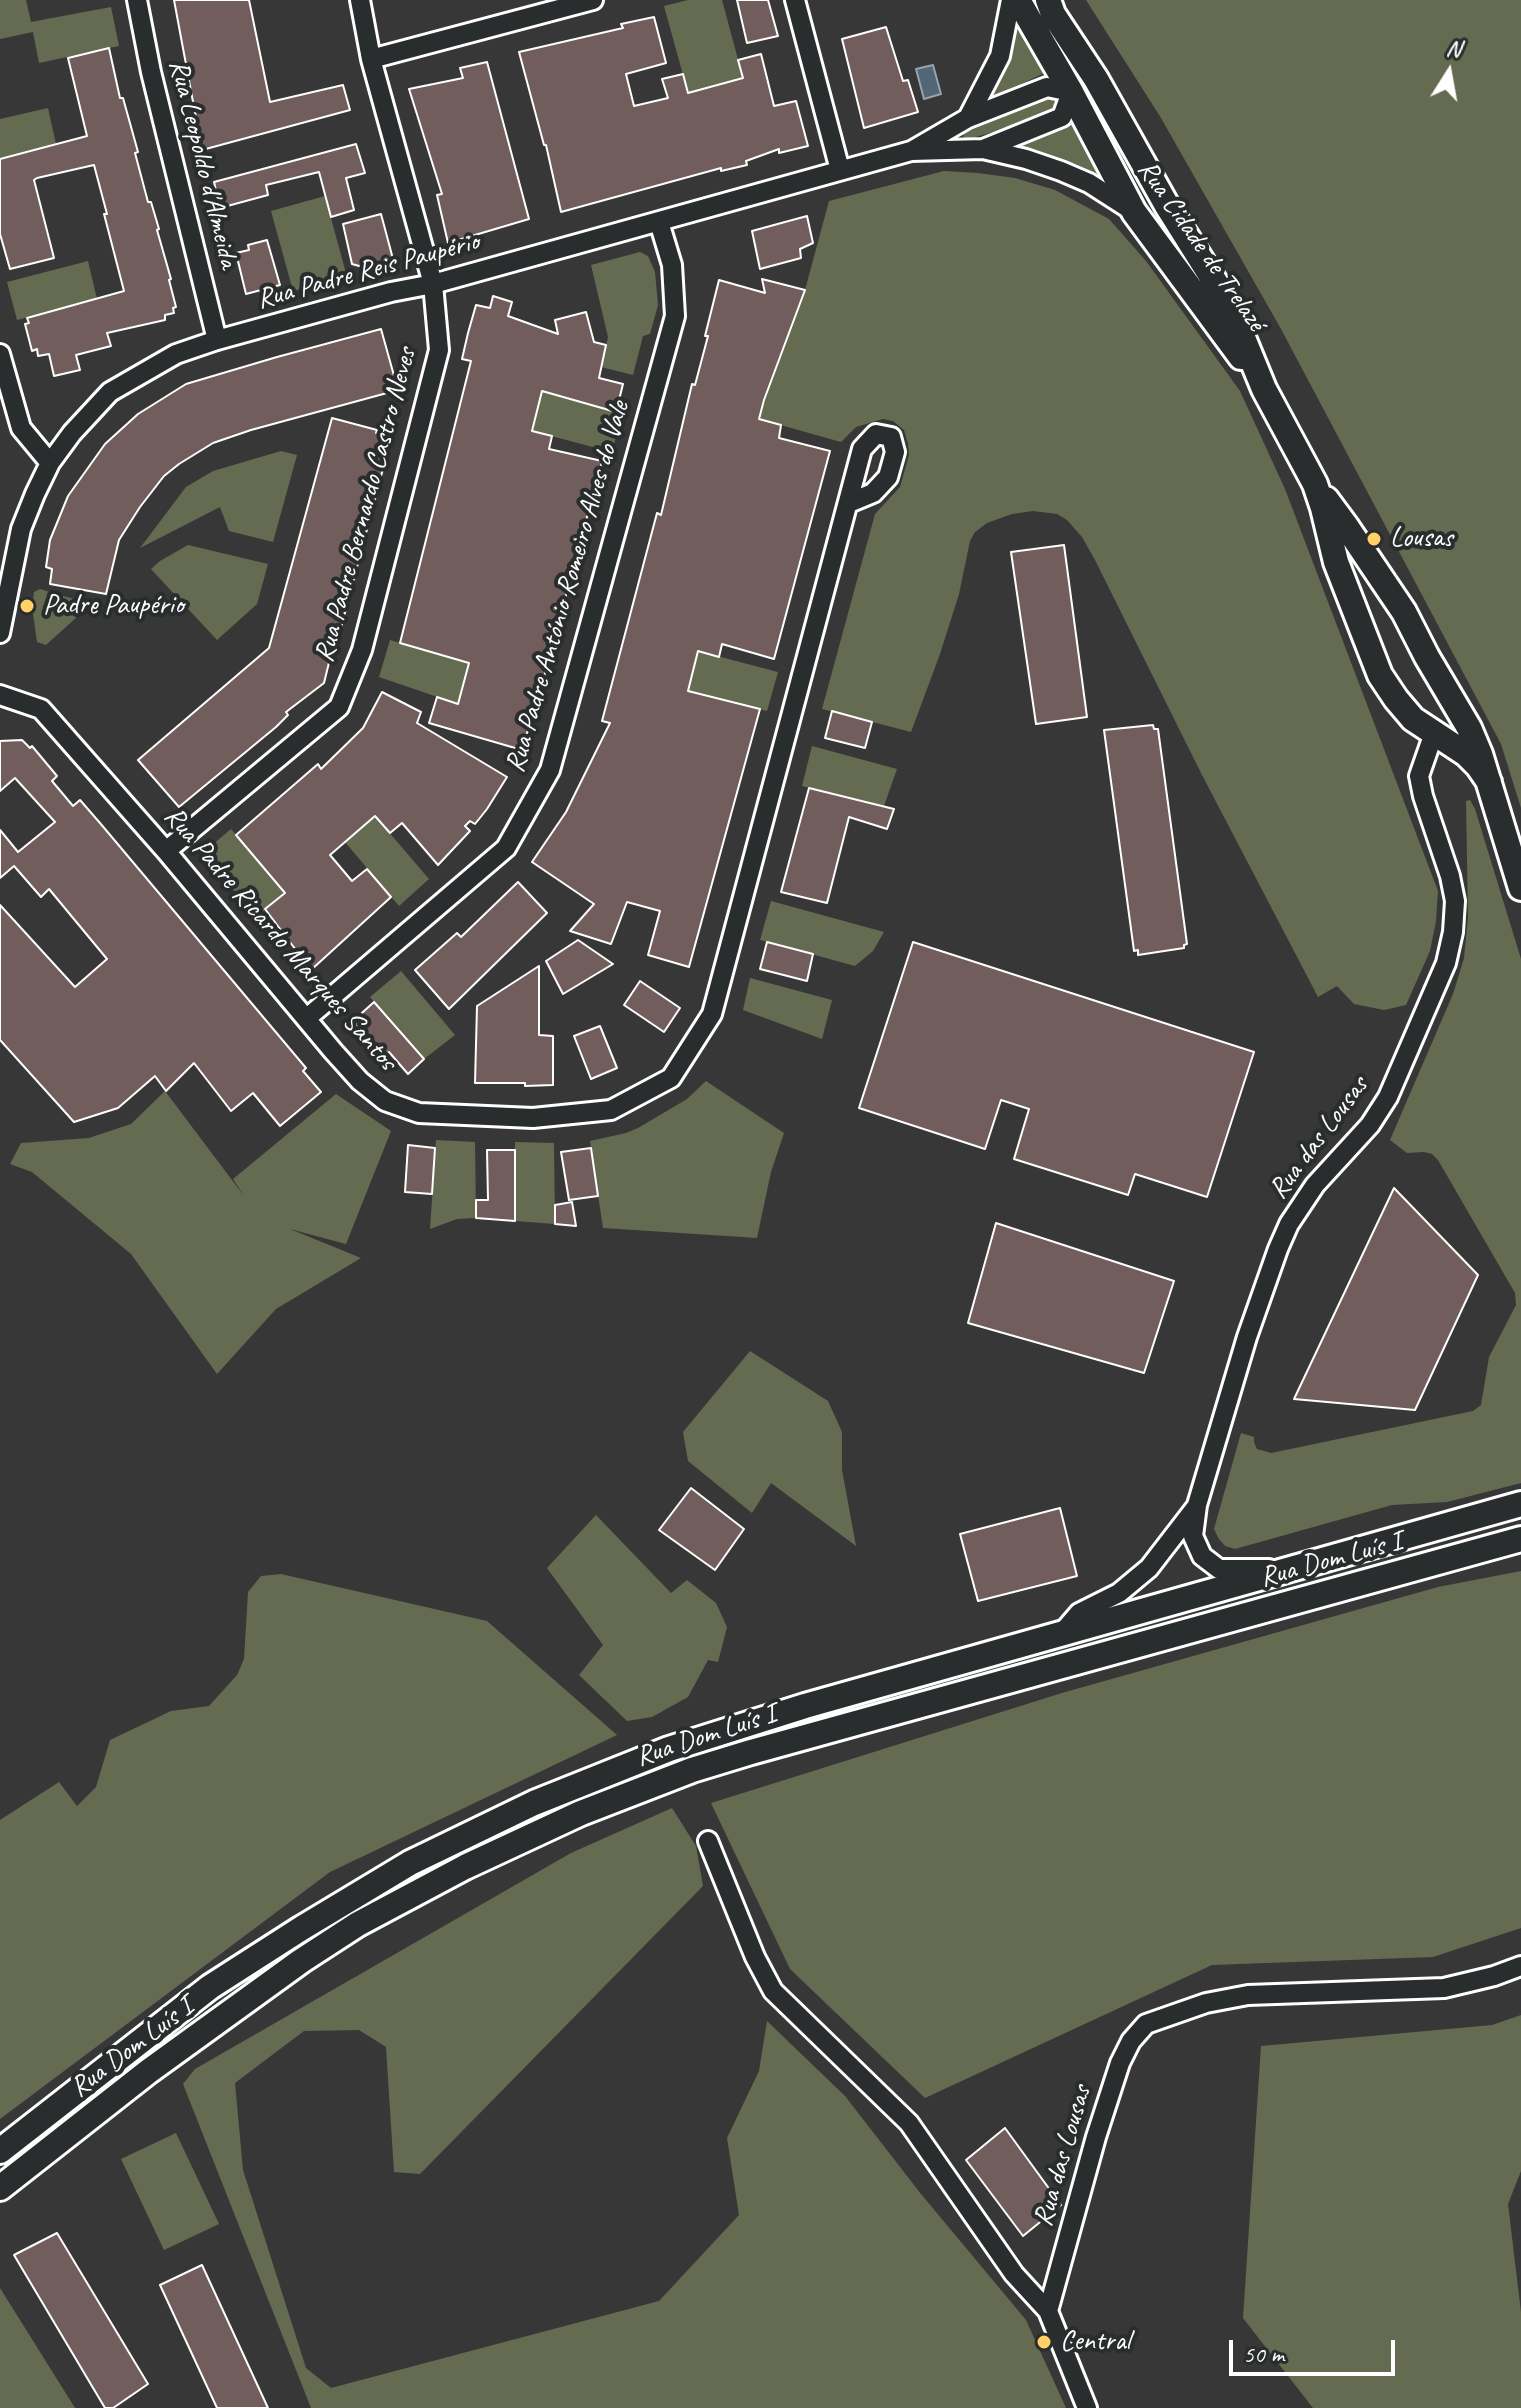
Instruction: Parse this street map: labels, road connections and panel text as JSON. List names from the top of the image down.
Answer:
{
  "streets": {
    "main road": ["Rua Cidade de Trelazé", "Rua Dom Luís I"],
    "street": [
      "Rua Leopoldo d'Almeida",
      "Rua Padre Reis Paupério",
      "Rua Padre Bernardo Castro Neves",
      "Rua Padre António Romeiro Alves do Vale",
      "Rua Padre Ricardo Marques Santos",
      "Rua das Lousas"
    ]
  },
  "crossings": [
    ["Rua Leopoldo d'Almeida", "Rua Padre Reis Paupério"],
    ["Rua Cidade de Trelazé", "Rua Padre Reis Paupério"],
    ["Rua Cidade de Trelazé", "Rua das Lousas"],
    ["Rua Padre Reis Paupério", "Rua Padre Bernardo Castro Neves"],
    ["Rua Padre Reis Paupério", "Rua Padre António Romeiro Alves do Vale"],
    ["Rua Padre Bernardo Castro Neves", "Rua Padre Ricardo Marques Santos"],
    ["Rua Padre António Romeiro Alves do Vale", "Rua Padre Ricardo Marques Santos"],
    ["Rua das Lousas", "Rua Dom Luís I"]
  ],
  "places": ["Lousas", "Padre Paupério", "Central"],
  "scale_bar": "50 m",
  "north": "top"
}
